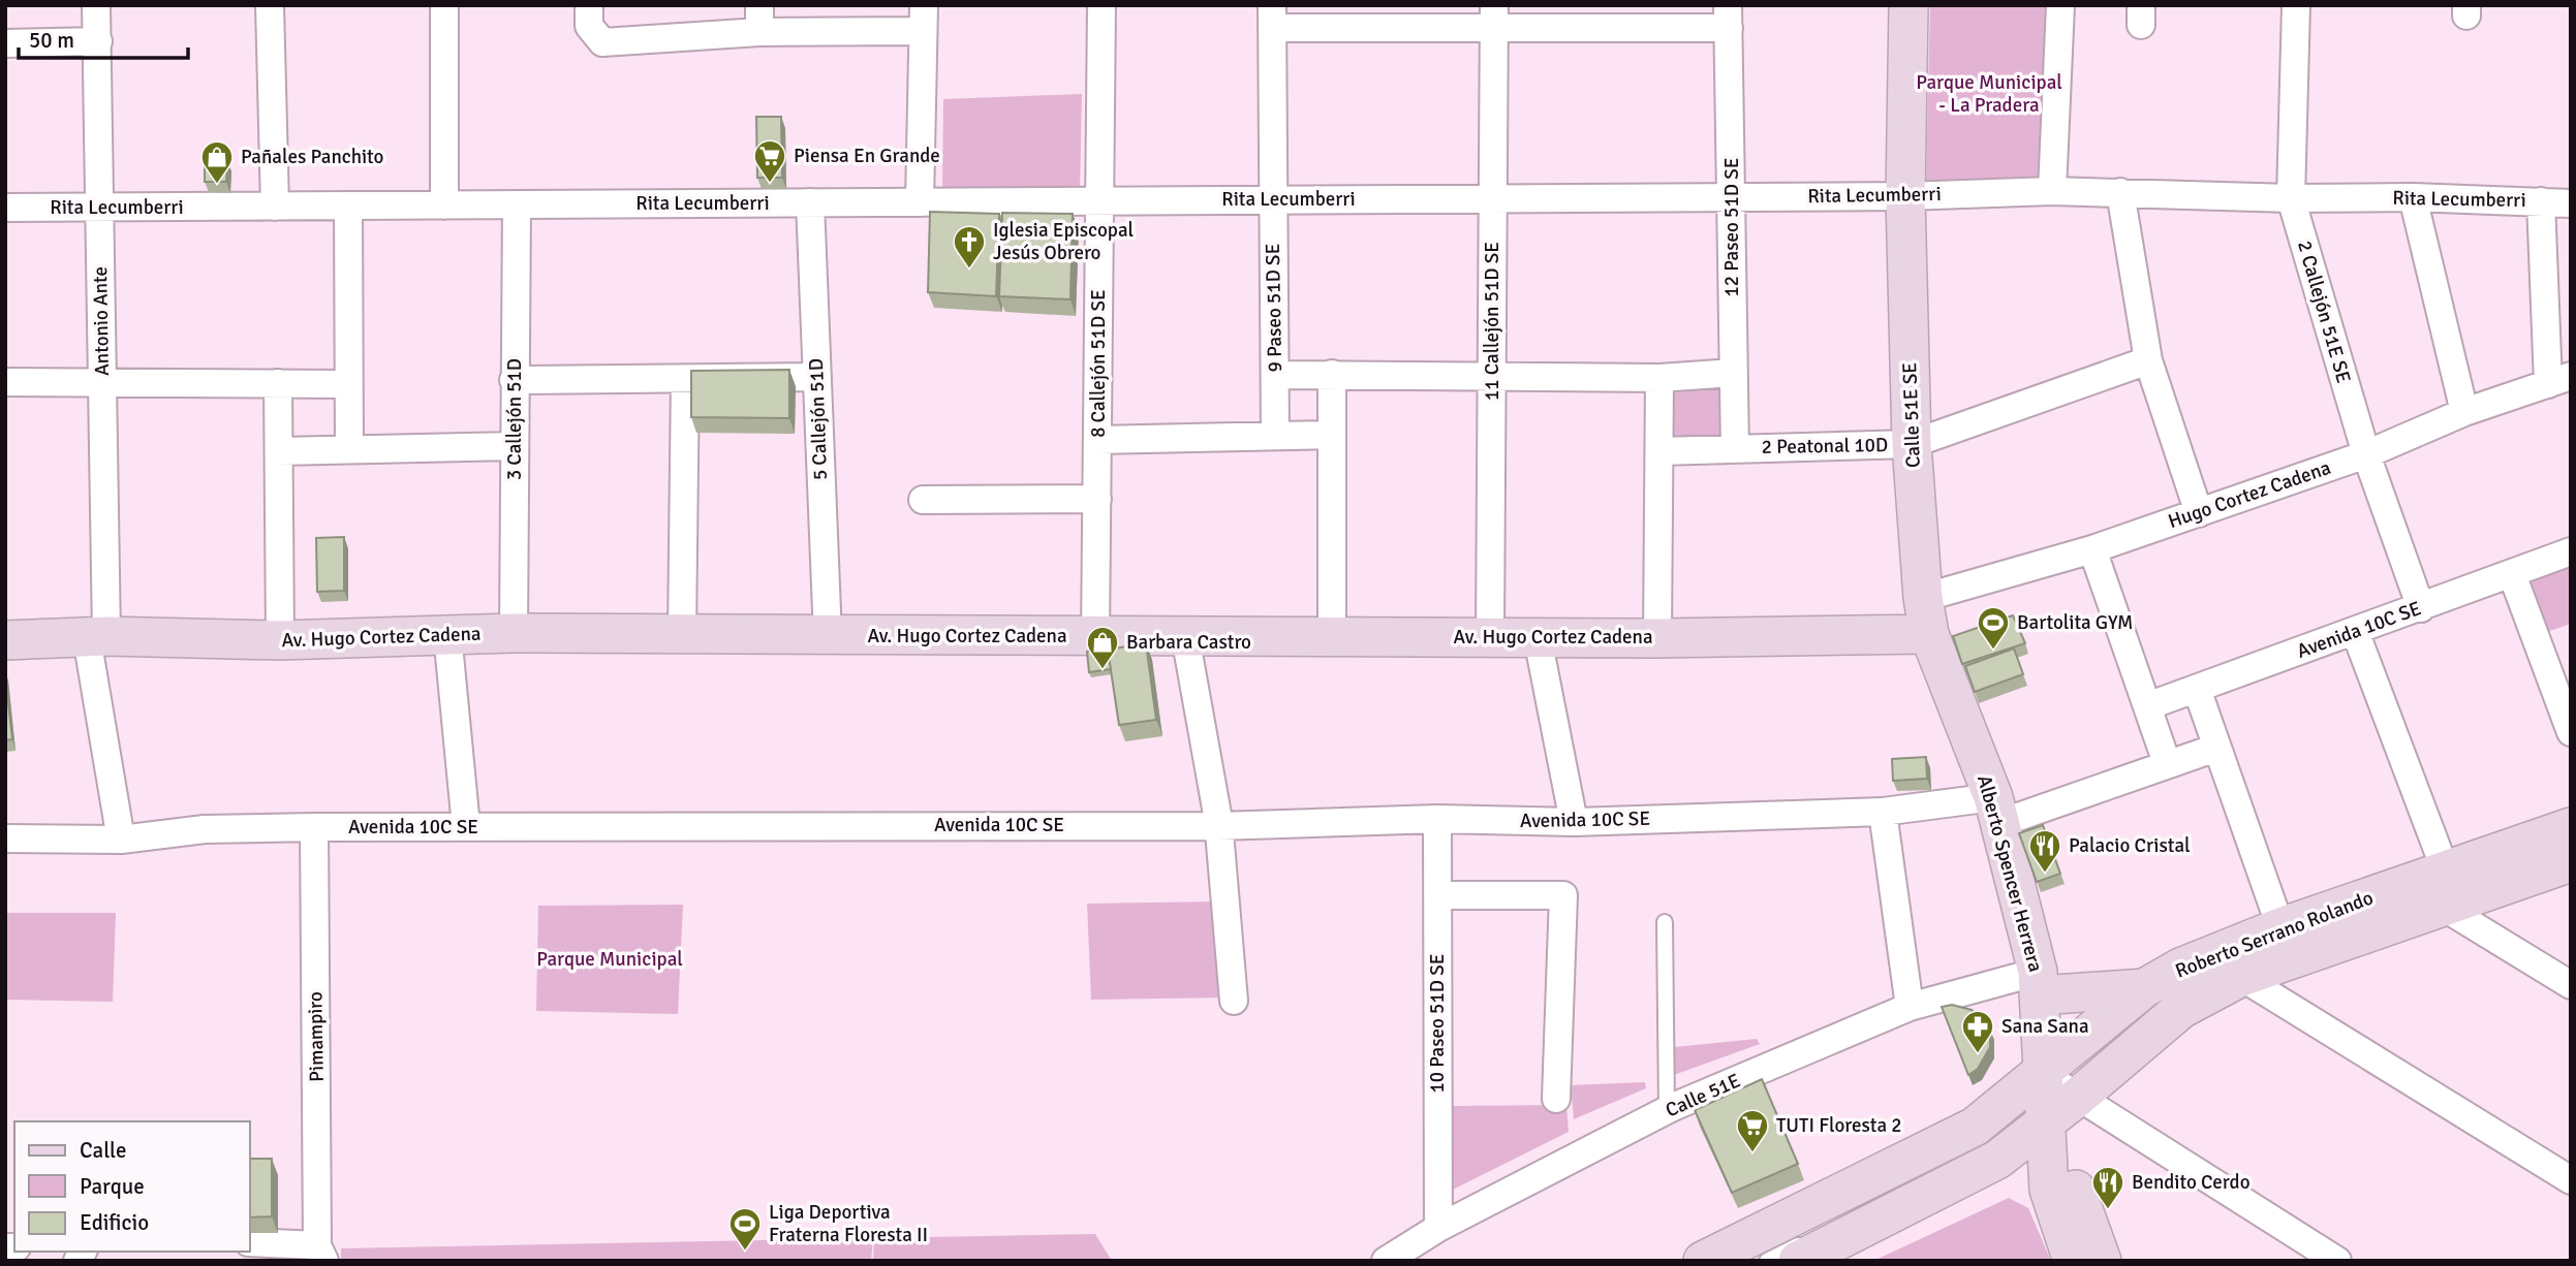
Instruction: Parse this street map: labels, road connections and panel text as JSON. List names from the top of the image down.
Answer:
{
  "streets": {
    "street": [
      "Rita Lecumberri",
      "12 Paseo 51D SE",
      "9 Paseo 51D SE",
      "2 Callejón 51E SE",
      "Antonio Ante",
      "11 Callejón 51D SE",
      "8 Callejón 51D SE",
      "Calle 51E SE",
      "3 Callejón 51D",
      "5 Callejón 51D",
      "2 Peatonal 10D",
      "Hugo Cortez Cadena",
      "Avenida 10C SE",
      "Av. Hugo Cortez Cadena",
      "Alberto Spencer Herrera",
      "Roberto Serrano Rolando",
      "10 Paseo 51D SE",
      "Pimampiro",
      "Calle 51E"
    ]
  },
  "crossings": [
    ["Rita Lecumberri", "12 Paseo 51D SE"],
    ["Rita Lecumberri", "9 Paseo 51D SE"],
    ["Rita Lecumberri", "2 Callejón 51E SE"],
    ["Rita Lecumberri", "Antonio Ante"],
    ["Rita Lecumberri", "11 Callejón 51D SE"],
    ["Rita Lecumberri", "8 Callejón 51D SE"],
    ["Rita Lecumberri", "Calle 51E SE"],
    ["Rita Lecumberri", "3 Callejón 51D"],
    ["Rita Lecumberri", "5 Callejón 51D"],
    ["12 Paseo 51D SE", "2 Peatonal 10D"],
    ["2 Callejón 51E SE", "Hugo Cortez Cadena"],
    ["2 Callejón 51E SE", "Avenida 10C SE"],
    ["Antonio Ante", "Avenida 10C SE"],
    ["Antonio Ante", "Av. Hugo Cortez Cadena"],
    ["11 Callejón 51D SE", "Av. Hugo Cortez Cadena"],
    ["8 Callejón 51D SE", "Av. Hugo Cortez Cadena"],
    ["Calle 51E SE", "2 Peatonal 10D"],
    ["Calle 51E SE", "Hugo Cortez Cadena"],
    ["Calle 51E SE", "Av. Hugo Cortez Cadena"],
    ["Calle 51E SE", "Alberto Spencer Herrera"],
    ["3 Callejón 51D", "Av. Hugo Cortez Cadena"],
    ["5 Callejón 51D", "Av. Hugo Cortez Cadena"],
    ["Avenida 10C SE", "Alberto Spencer Herrera"],
    ["Avenida 10C SE", "10 Paseo 51D SE"],
    ["Avenida 10C SE", "Pimampiro"],
    ["Av. Hugo Cortez Cadena", "Alberto Spencer Herrera"],
    ["Alberto Spencer Herrera", "Roberto Serrano Rolando"],
    ["Alberto Spencer Herrera", "Calle 51E"],
    ["10 Paseo 51D SE", "Calle 51E"]
  ],
  "parks": ["Parque Municipal - La Pradera", "Parque Municipal"],
  "places": {
    "supermarket": ["Piensa En Grande", "TUTI Floresta 2"],
    "shop": ["Pañales Panchito", "Barbara Castro"],
    "church": ["Iglesia Episcopal Jesús Obrero"],
    "sports": ["Bartolita GYM", "Liga Deportiva Fraterna Floresta II"],
    "restaurant": ["Palacio Cristal", "Bendito Cerdo"],
    "pharmacy": ["Sana Sana"]
  },
  "legend": ["Calle", "Parque", "Edificio"],
  "scale_bar": "50 m"
}
